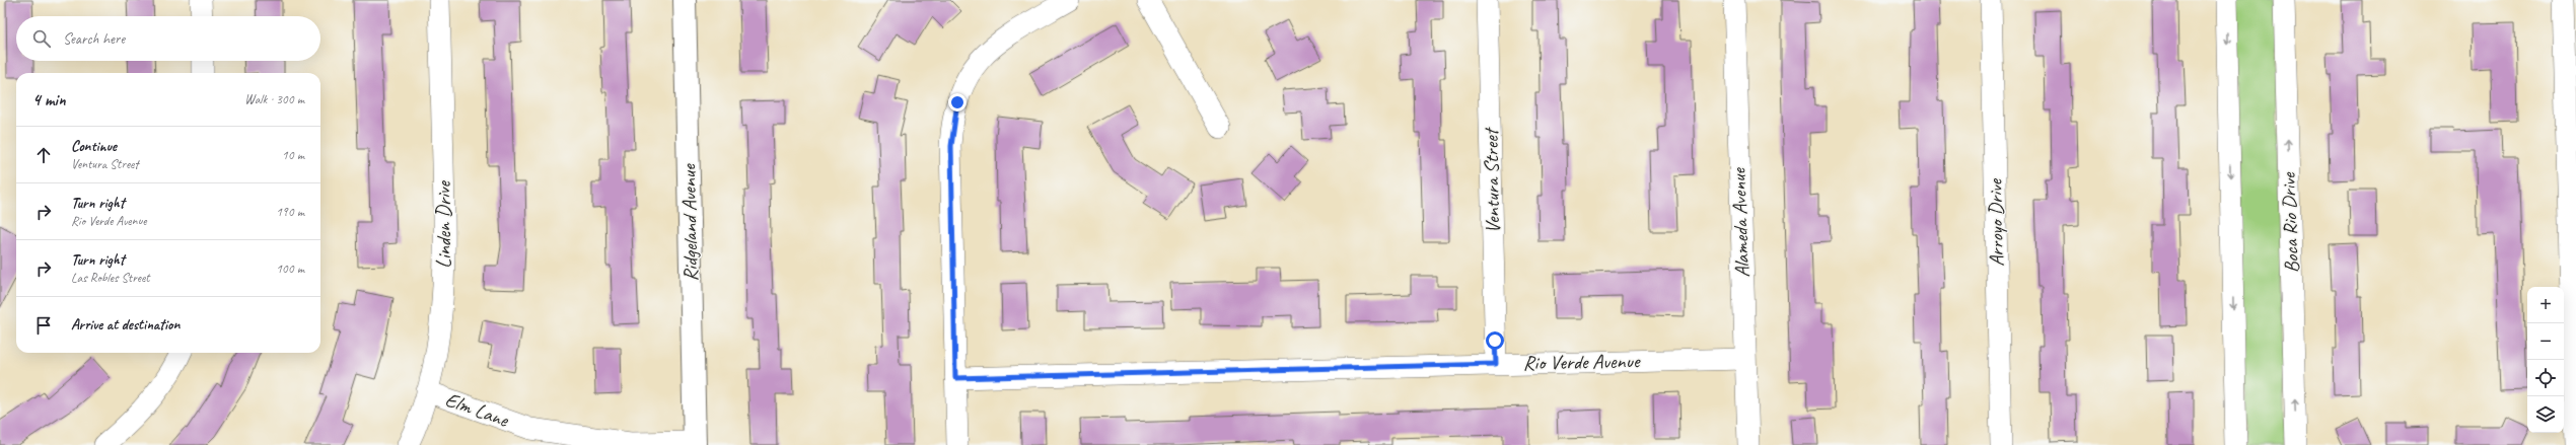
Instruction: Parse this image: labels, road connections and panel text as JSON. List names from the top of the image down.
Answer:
{
  "streets": {
    "street": [
      "Ventura Street",
      "Ridgeland Avenue",
      "Alameda Avenue",
      "Arroyo Drive",
      "Boca Rio Drive",
      "Linden Drive",
      "Rio Verde Avenue",
      "Elm Lane"
    ]
  },
  "crossings": [
    ["Ventura Street", "Rio Verde Avenue"],
    ["Ridgeland Avenue", "Elm Lane"],
    ["Alameda Avenue", "Rio Verde Avenue"],
    ["Linden Drive", "Elm Lane"]
  ],
  "page": {
    "search": "Search here",
    "heading": ["4 min", "Walk · 300 m"],
    "list": [
      ["Continue", "Ventura Street", "10 m"],
      ["Turn right", "Rio Verde Avenue", "190 m"],
      ["Turn right", "Las Robles Street", "100 m"],
      "Arrive at destination"
    ],
    "map_buttons": ["+", "−"]
  }
}
